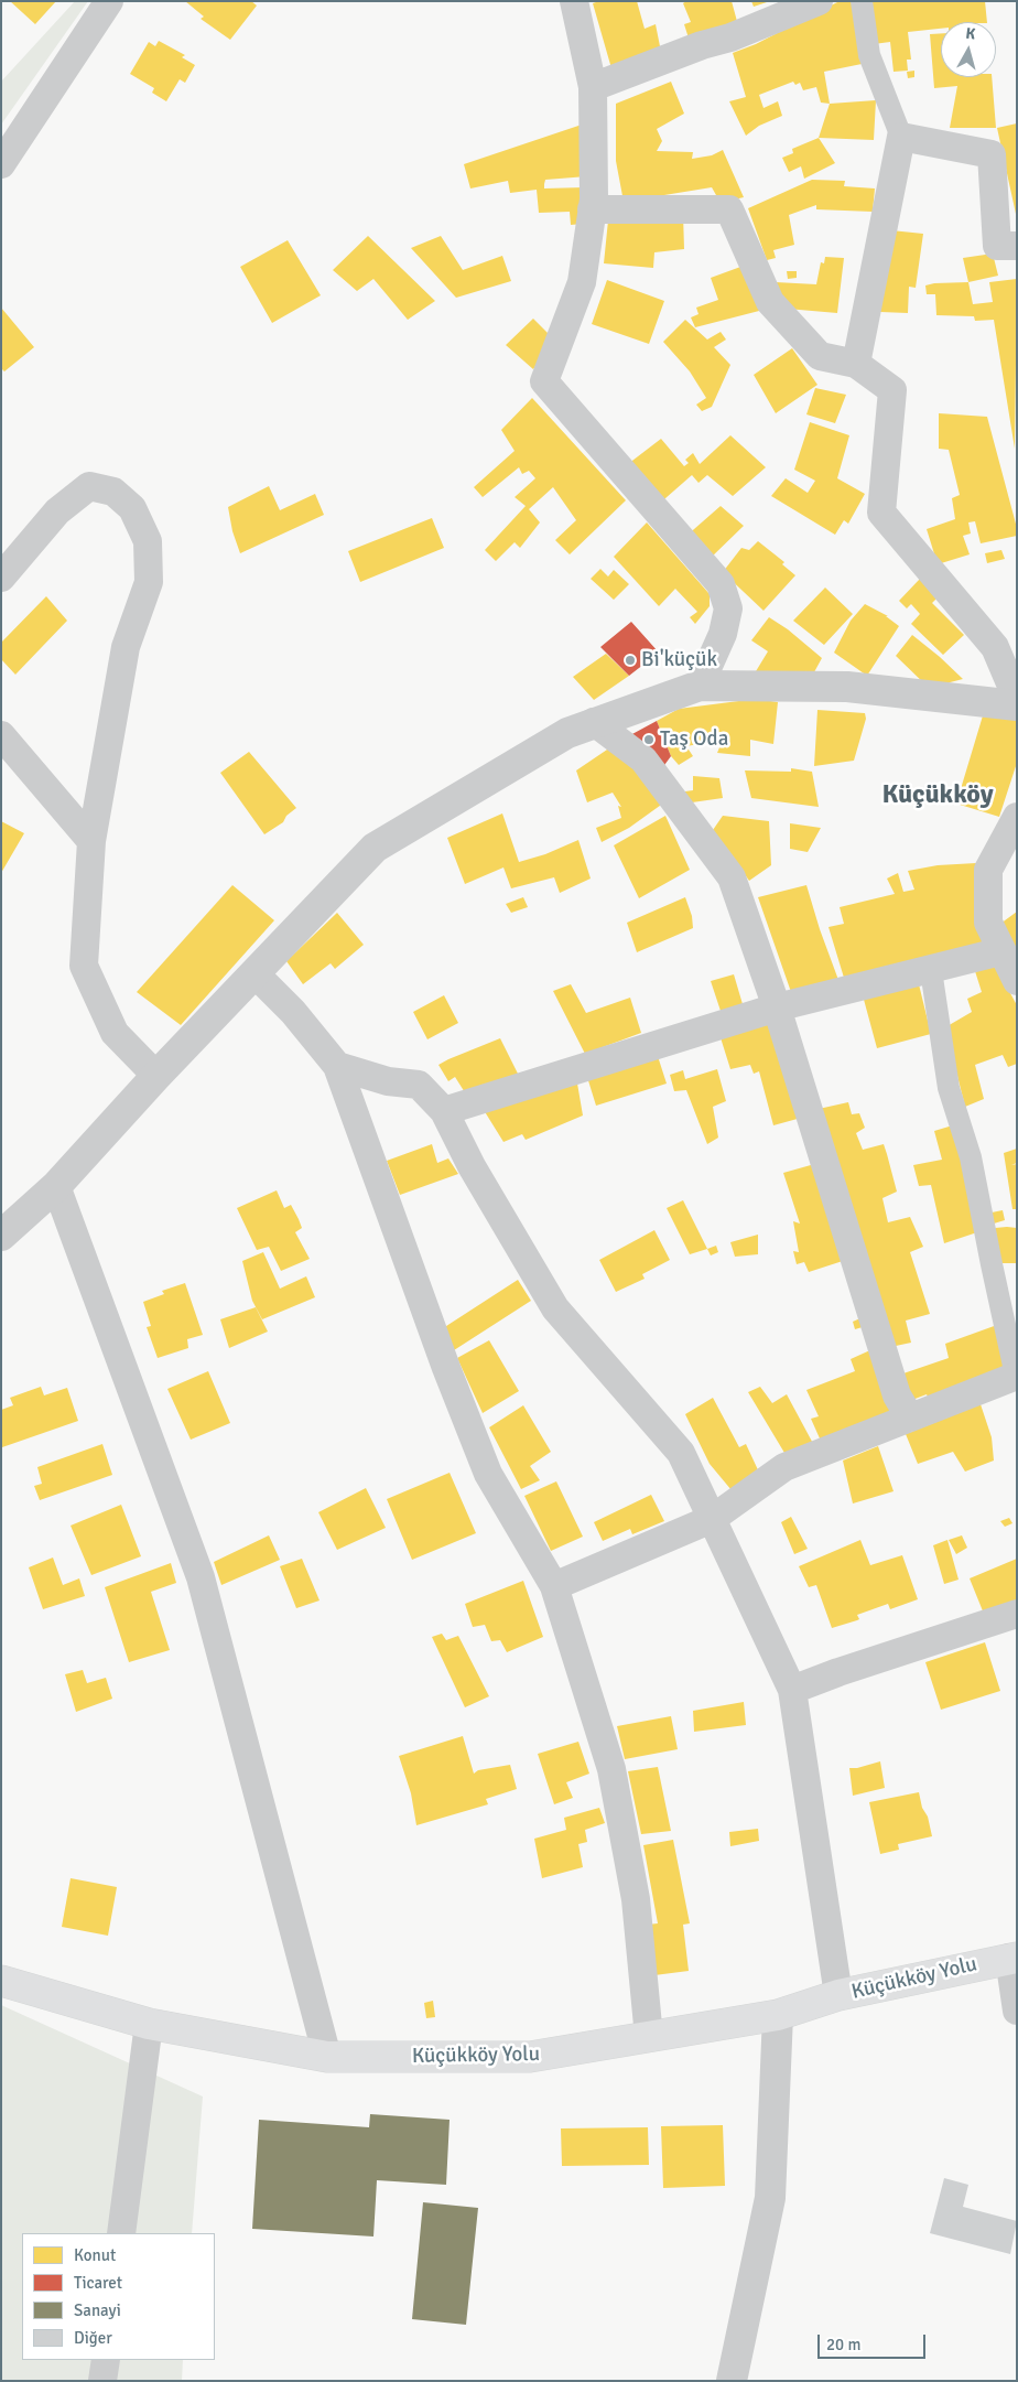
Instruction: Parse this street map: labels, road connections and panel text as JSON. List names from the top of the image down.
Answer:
{
  "streets": {
    "main road": ["Küçükköy Yolu"]
  },
  "districts": ["Küçükköy"],
  "places": ["Bi'küçük", "Taş Oda"],
  "legend": [
    "Konut",
    "Ticaret",
    "Sanayi",
    "Diğer"
  ],
  "scale_bar": "20 m",
  "north": "top"
}
